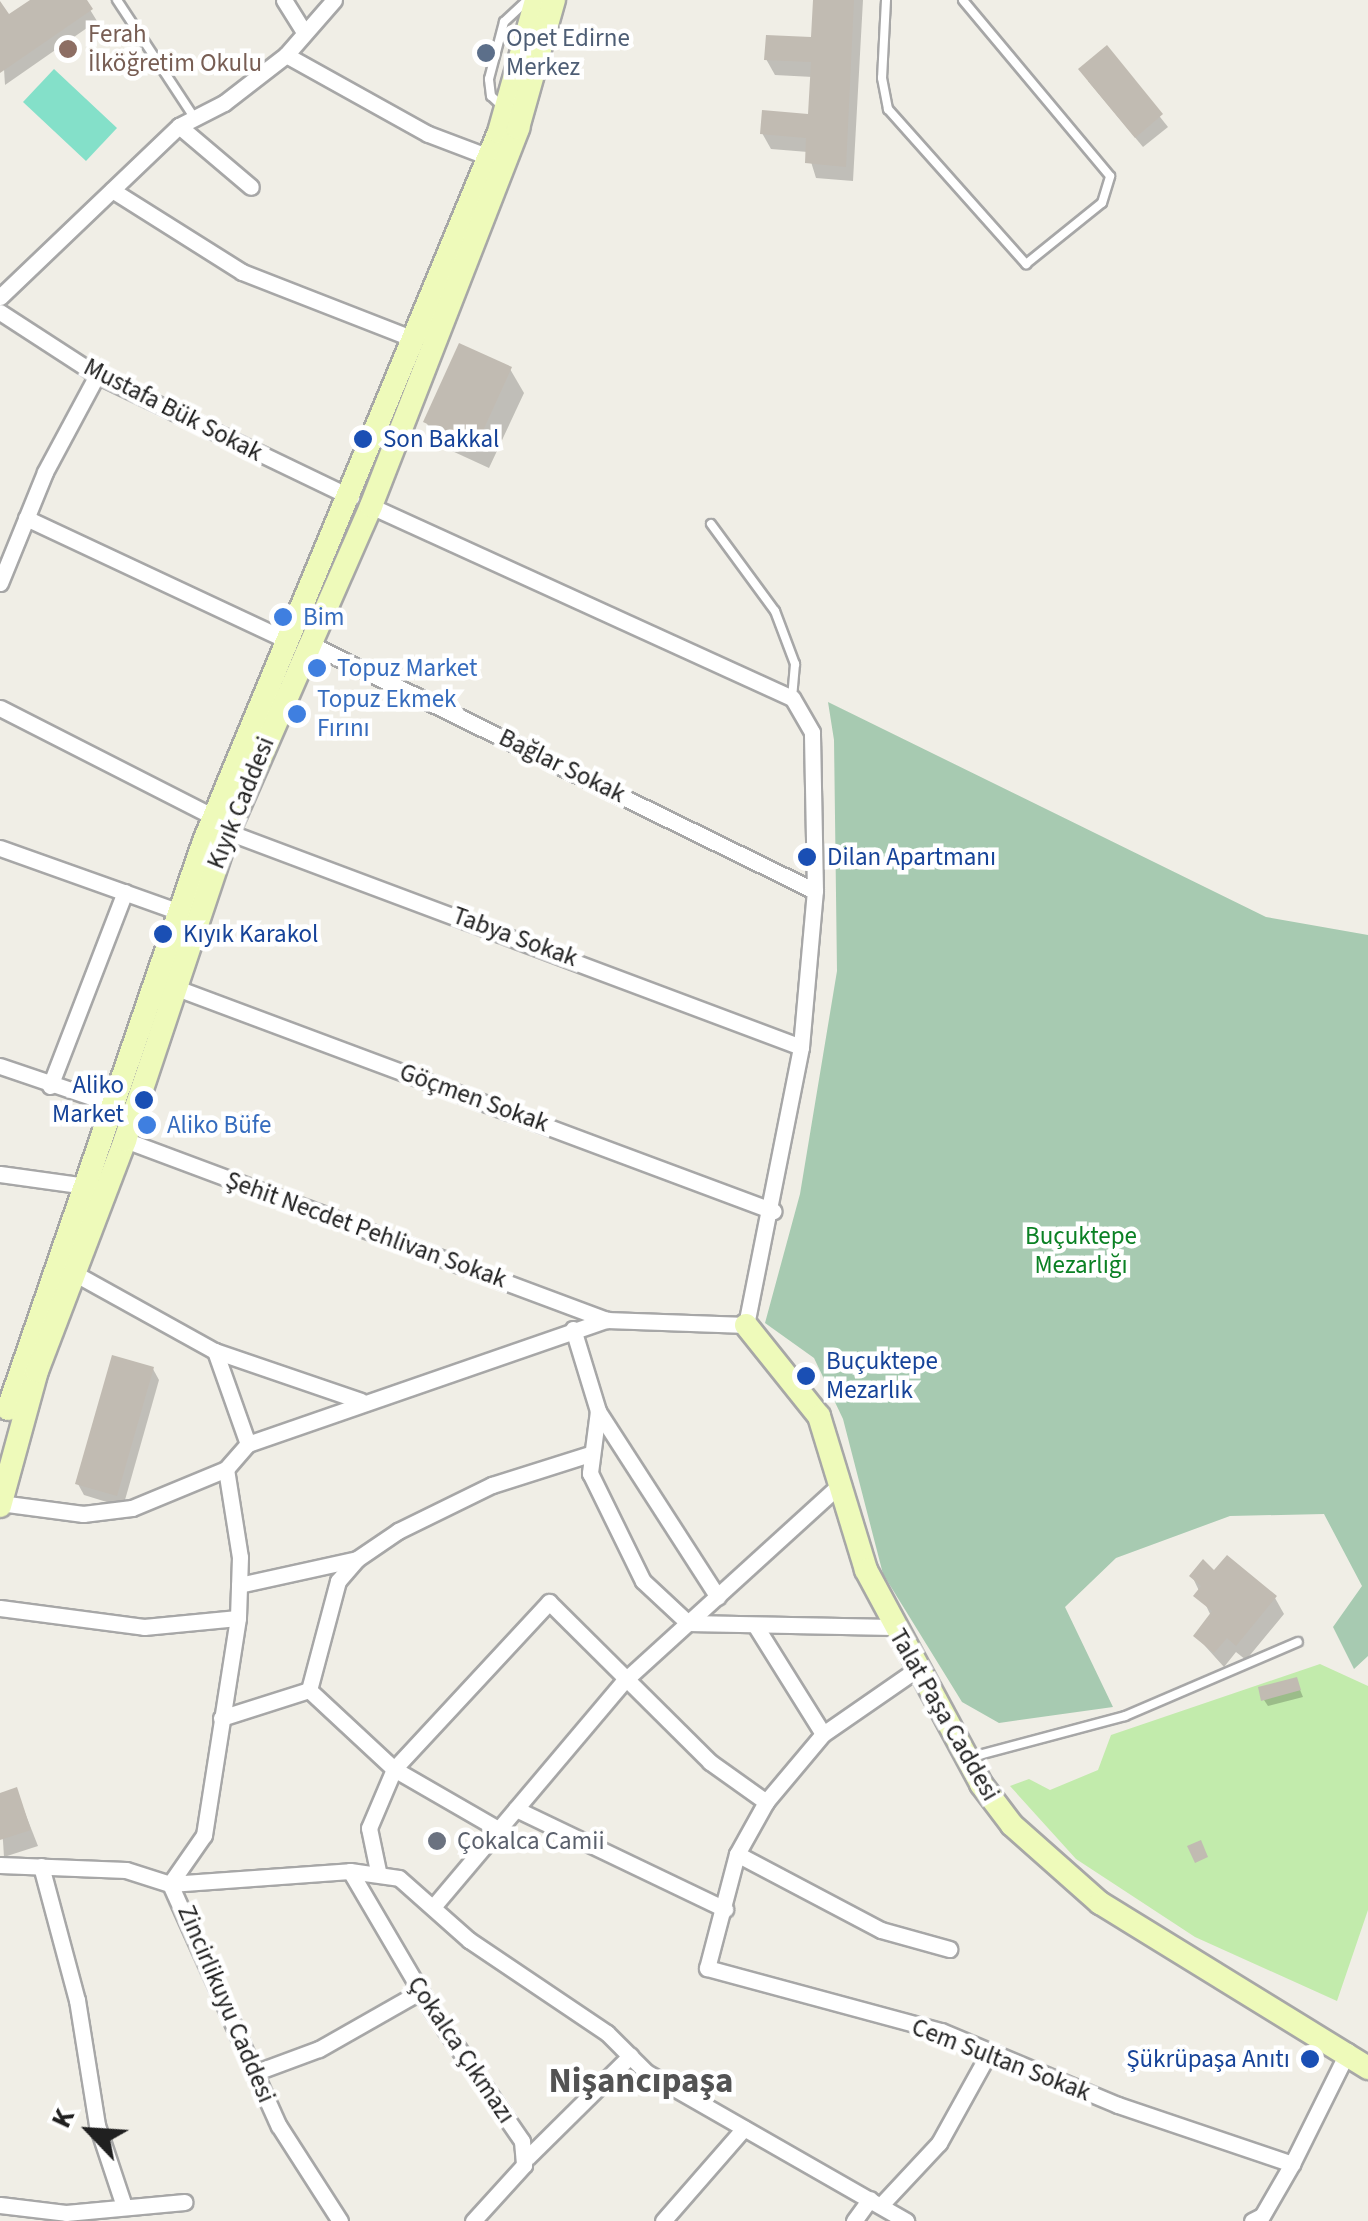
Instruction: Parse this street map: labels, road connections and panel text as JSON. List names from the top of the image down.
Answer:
{
  "streets": {
    "main road": ["Kıyık Caddesi", "Talat Paşa Caddesi"],
    "street": [
      "Mustafa Bük Sokak",
      "Bağlar Sokak",
      "Tabya Sokak",
      "Göçmen Sokak",
      "Şehit Necdet Pehlivan Sokak",
      "Zincirlikuyu Caddesi",
      "Çokalca Çıkmazı",
      "Cem Sultan Sokak"
    ]
  },
  "crossings": [
    ["Mustafa Bük Sokak", "Kıyık Caddesi"],
    ["Bağlar Sokak", "Kıyık Caddesi"],
    ["Kıyık Caddesi", "Tabya Sokak"],
    ["Kıyık Caddesi", "Göçmen Sokak"],
    ["Kıyık Caddesi", "Şehit Necdet Pehlivan Sokak"]
  ],
  "districts": ["Nişancıpaşa"],
  "parks": ["Buçuktepe Mezarlığı"],
  "places": [
    "Ferah İlköğretim Okulu",
    "Opet Edirne Merkez",
    "Son Bakkal",
    "Bim",
    "Topuz Market",
    "Topuz Ekmek Fırını",
    "Dilan Apartmanı",
    "Kıyık Karakol",
    "Aliko Market",
    "Aliko Büfe",
    "Buçuktepe Mezarlık",
    "Çokalca Camii",
    "Şükrüpaşa Anıtı"
  ],
  "north": "top left"
}
